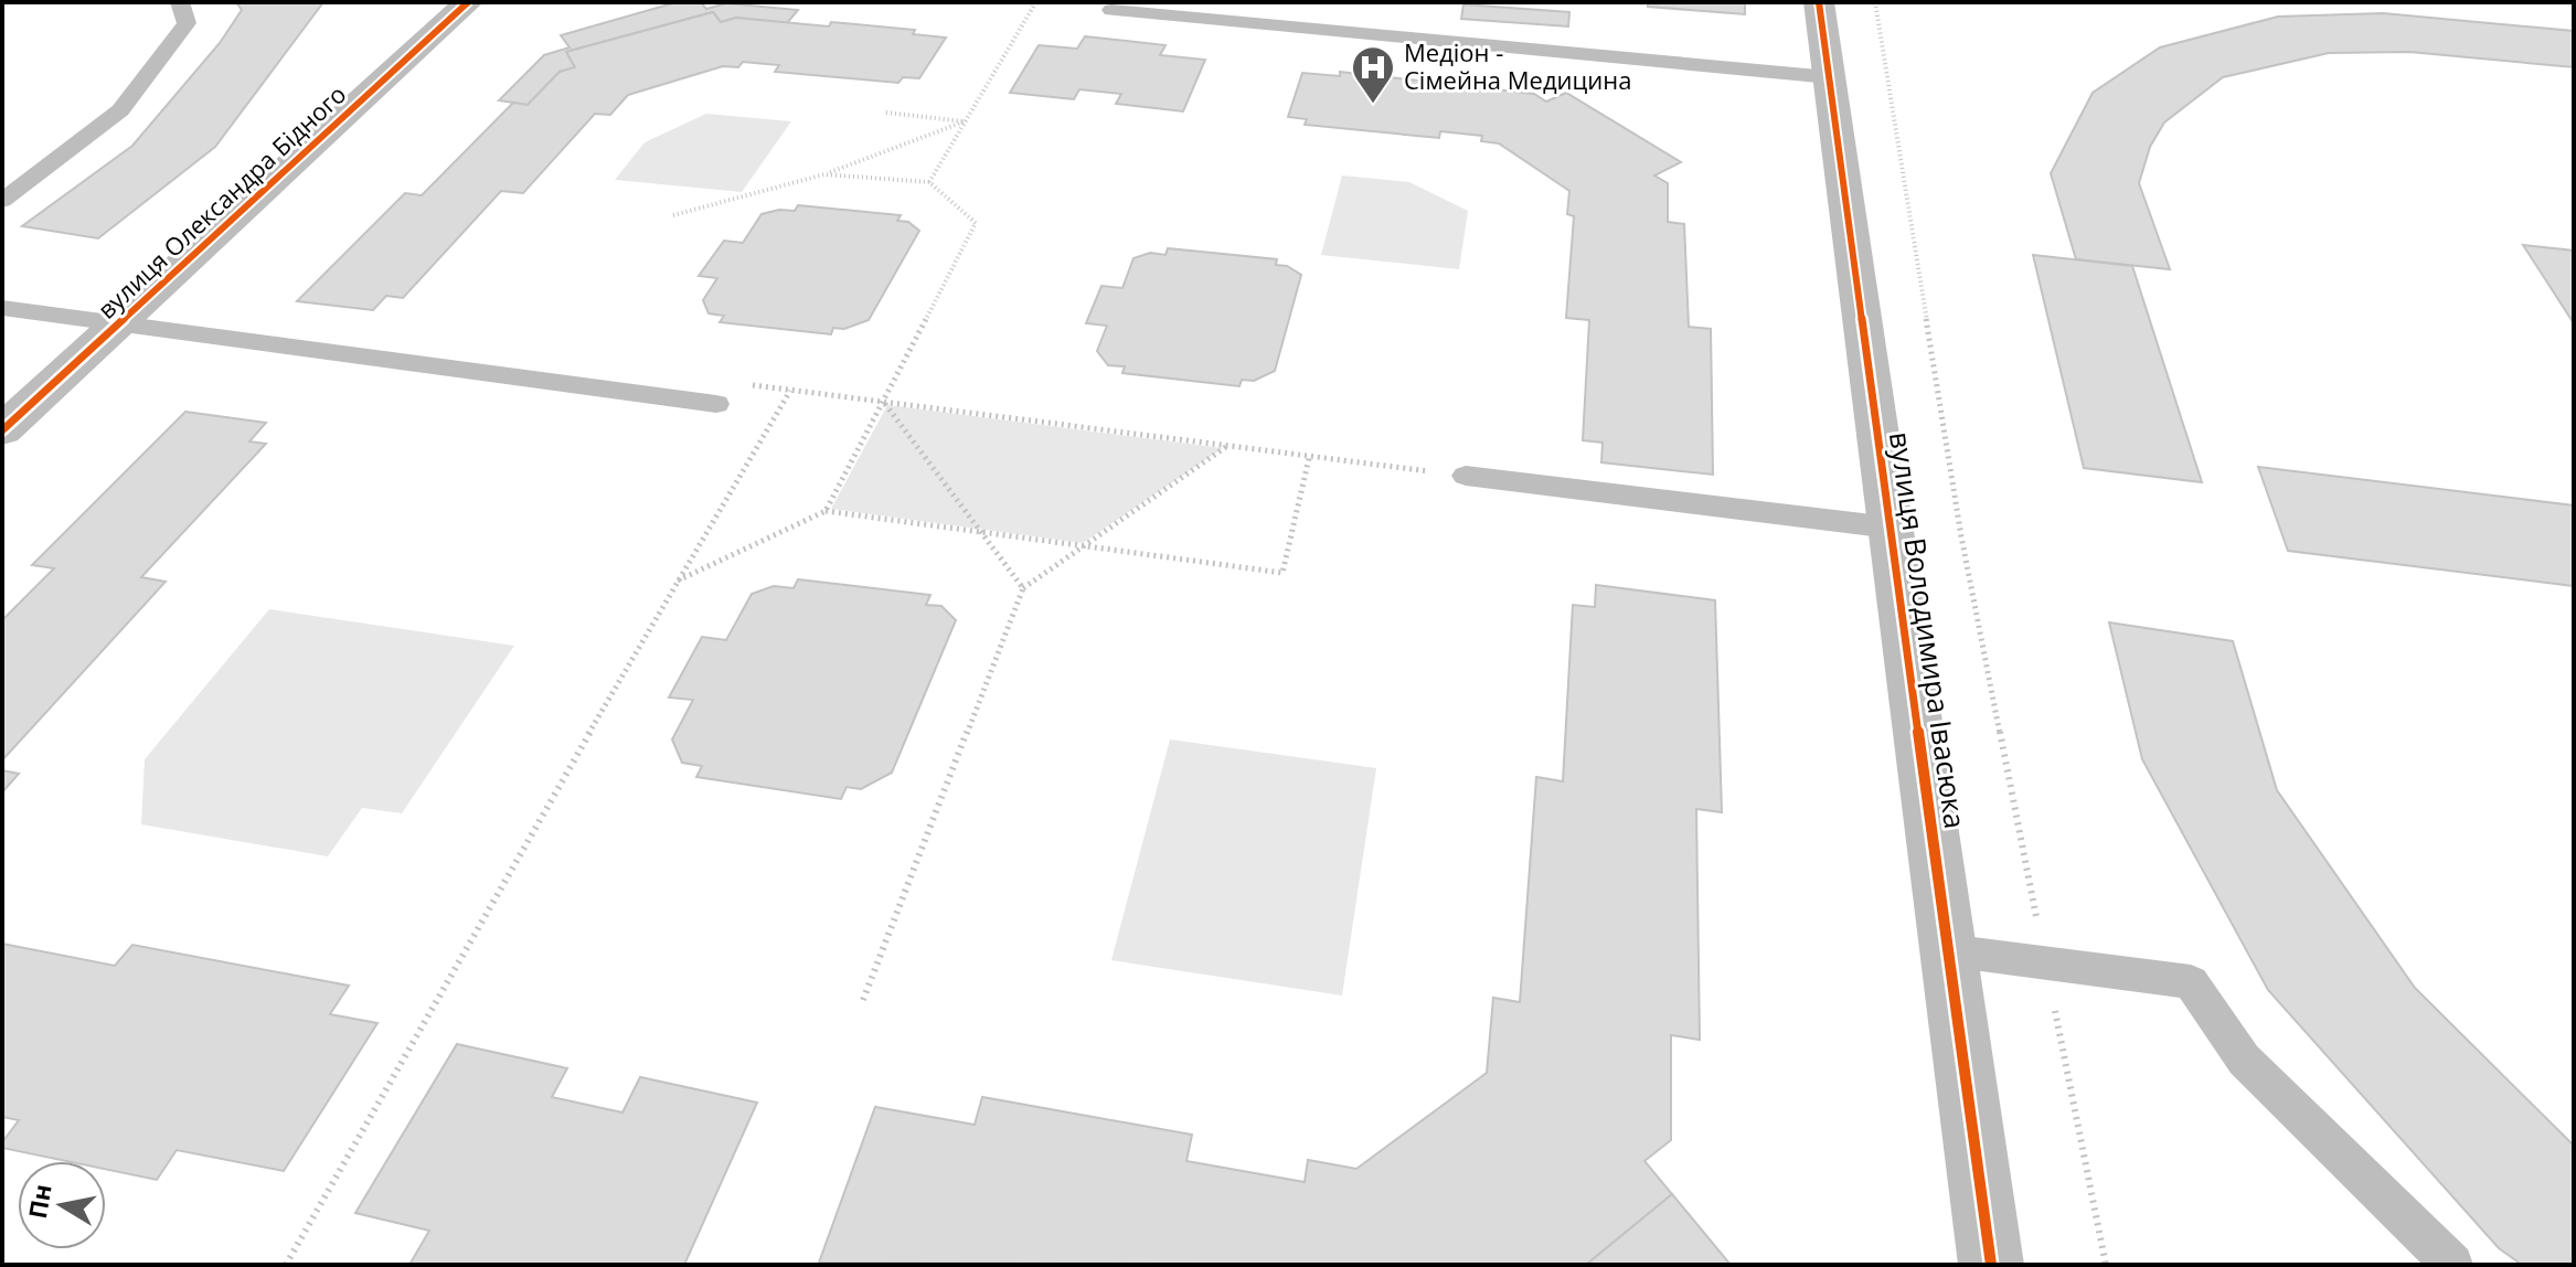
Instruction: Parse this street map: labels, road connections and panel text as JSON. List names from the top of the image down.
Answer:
{
  "streets": {
    "street": ["вулиця Олександра Бідного", "вулиця Володимира Івасюка"]
  },
  "places": {
    "hospital": ["Медіон - Сімейна Медицина"]
  },
  "north": "left"
}
